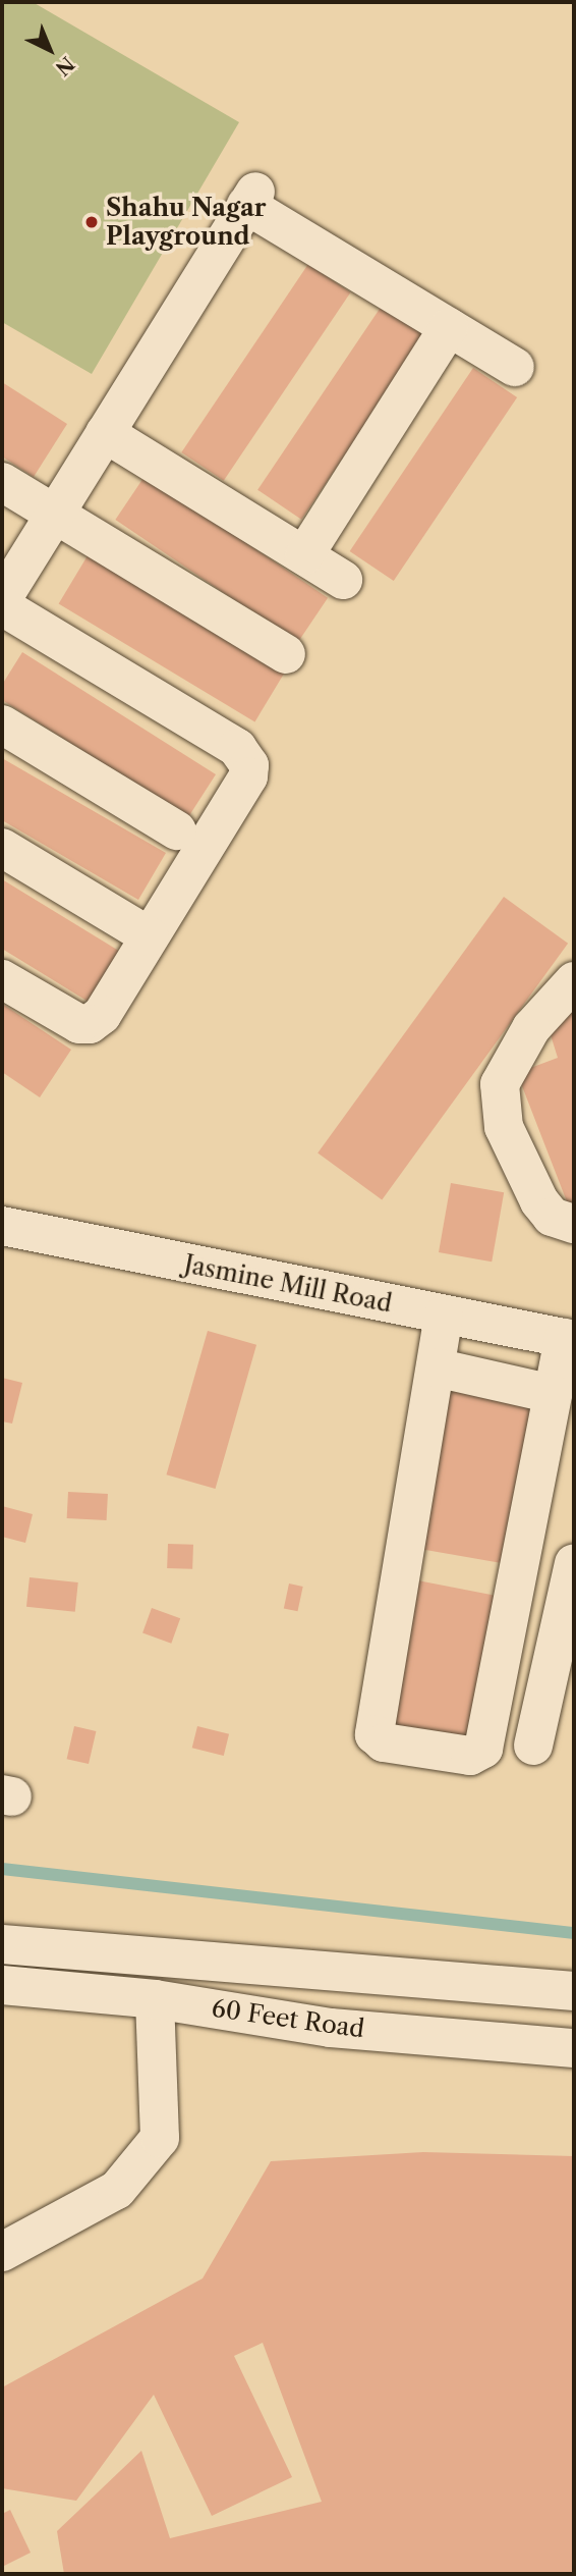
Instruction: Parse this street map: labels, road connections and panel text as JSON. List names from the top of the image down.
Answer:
{
  "streets": {
    "street": ["Jasmine Mill Road", "60 Feet Road"]
  },
  "places": ["Shahu Nagar Playground"],
  "north": "bottom right"
}
